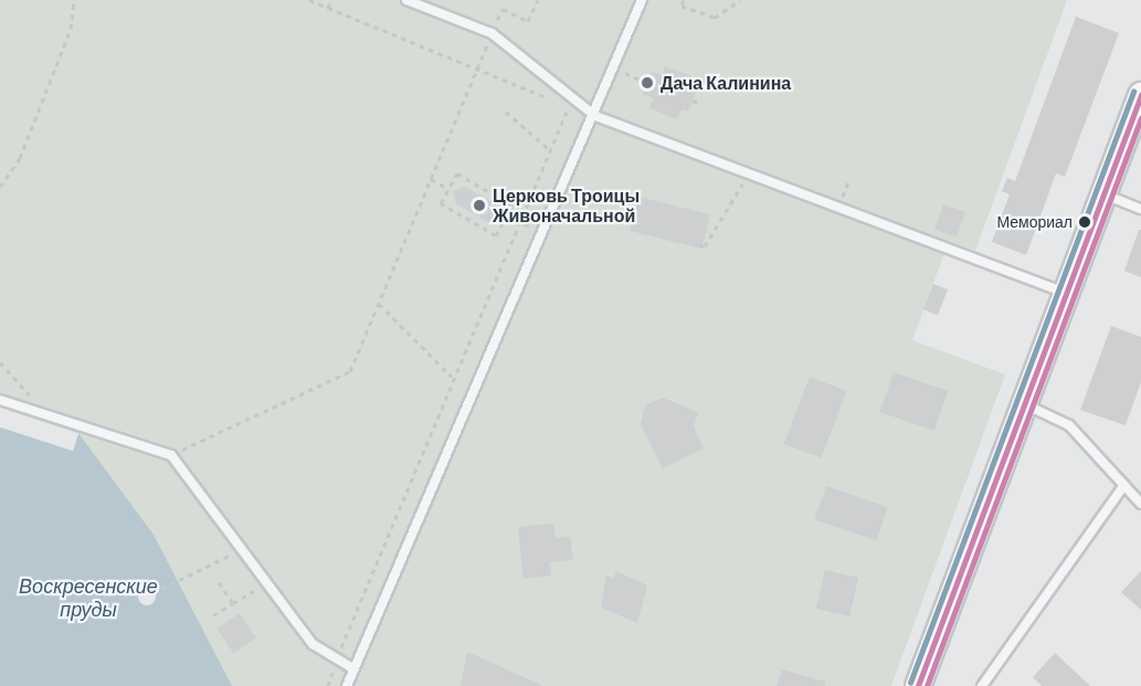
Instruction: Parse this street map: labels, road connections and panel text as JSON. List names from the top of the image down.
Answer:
{
  "water": ["Воскресенские пруды"],
  "places": ["Дача Калинина", "Церковь Троицы Живоначальной", "Мемориал"]
}
